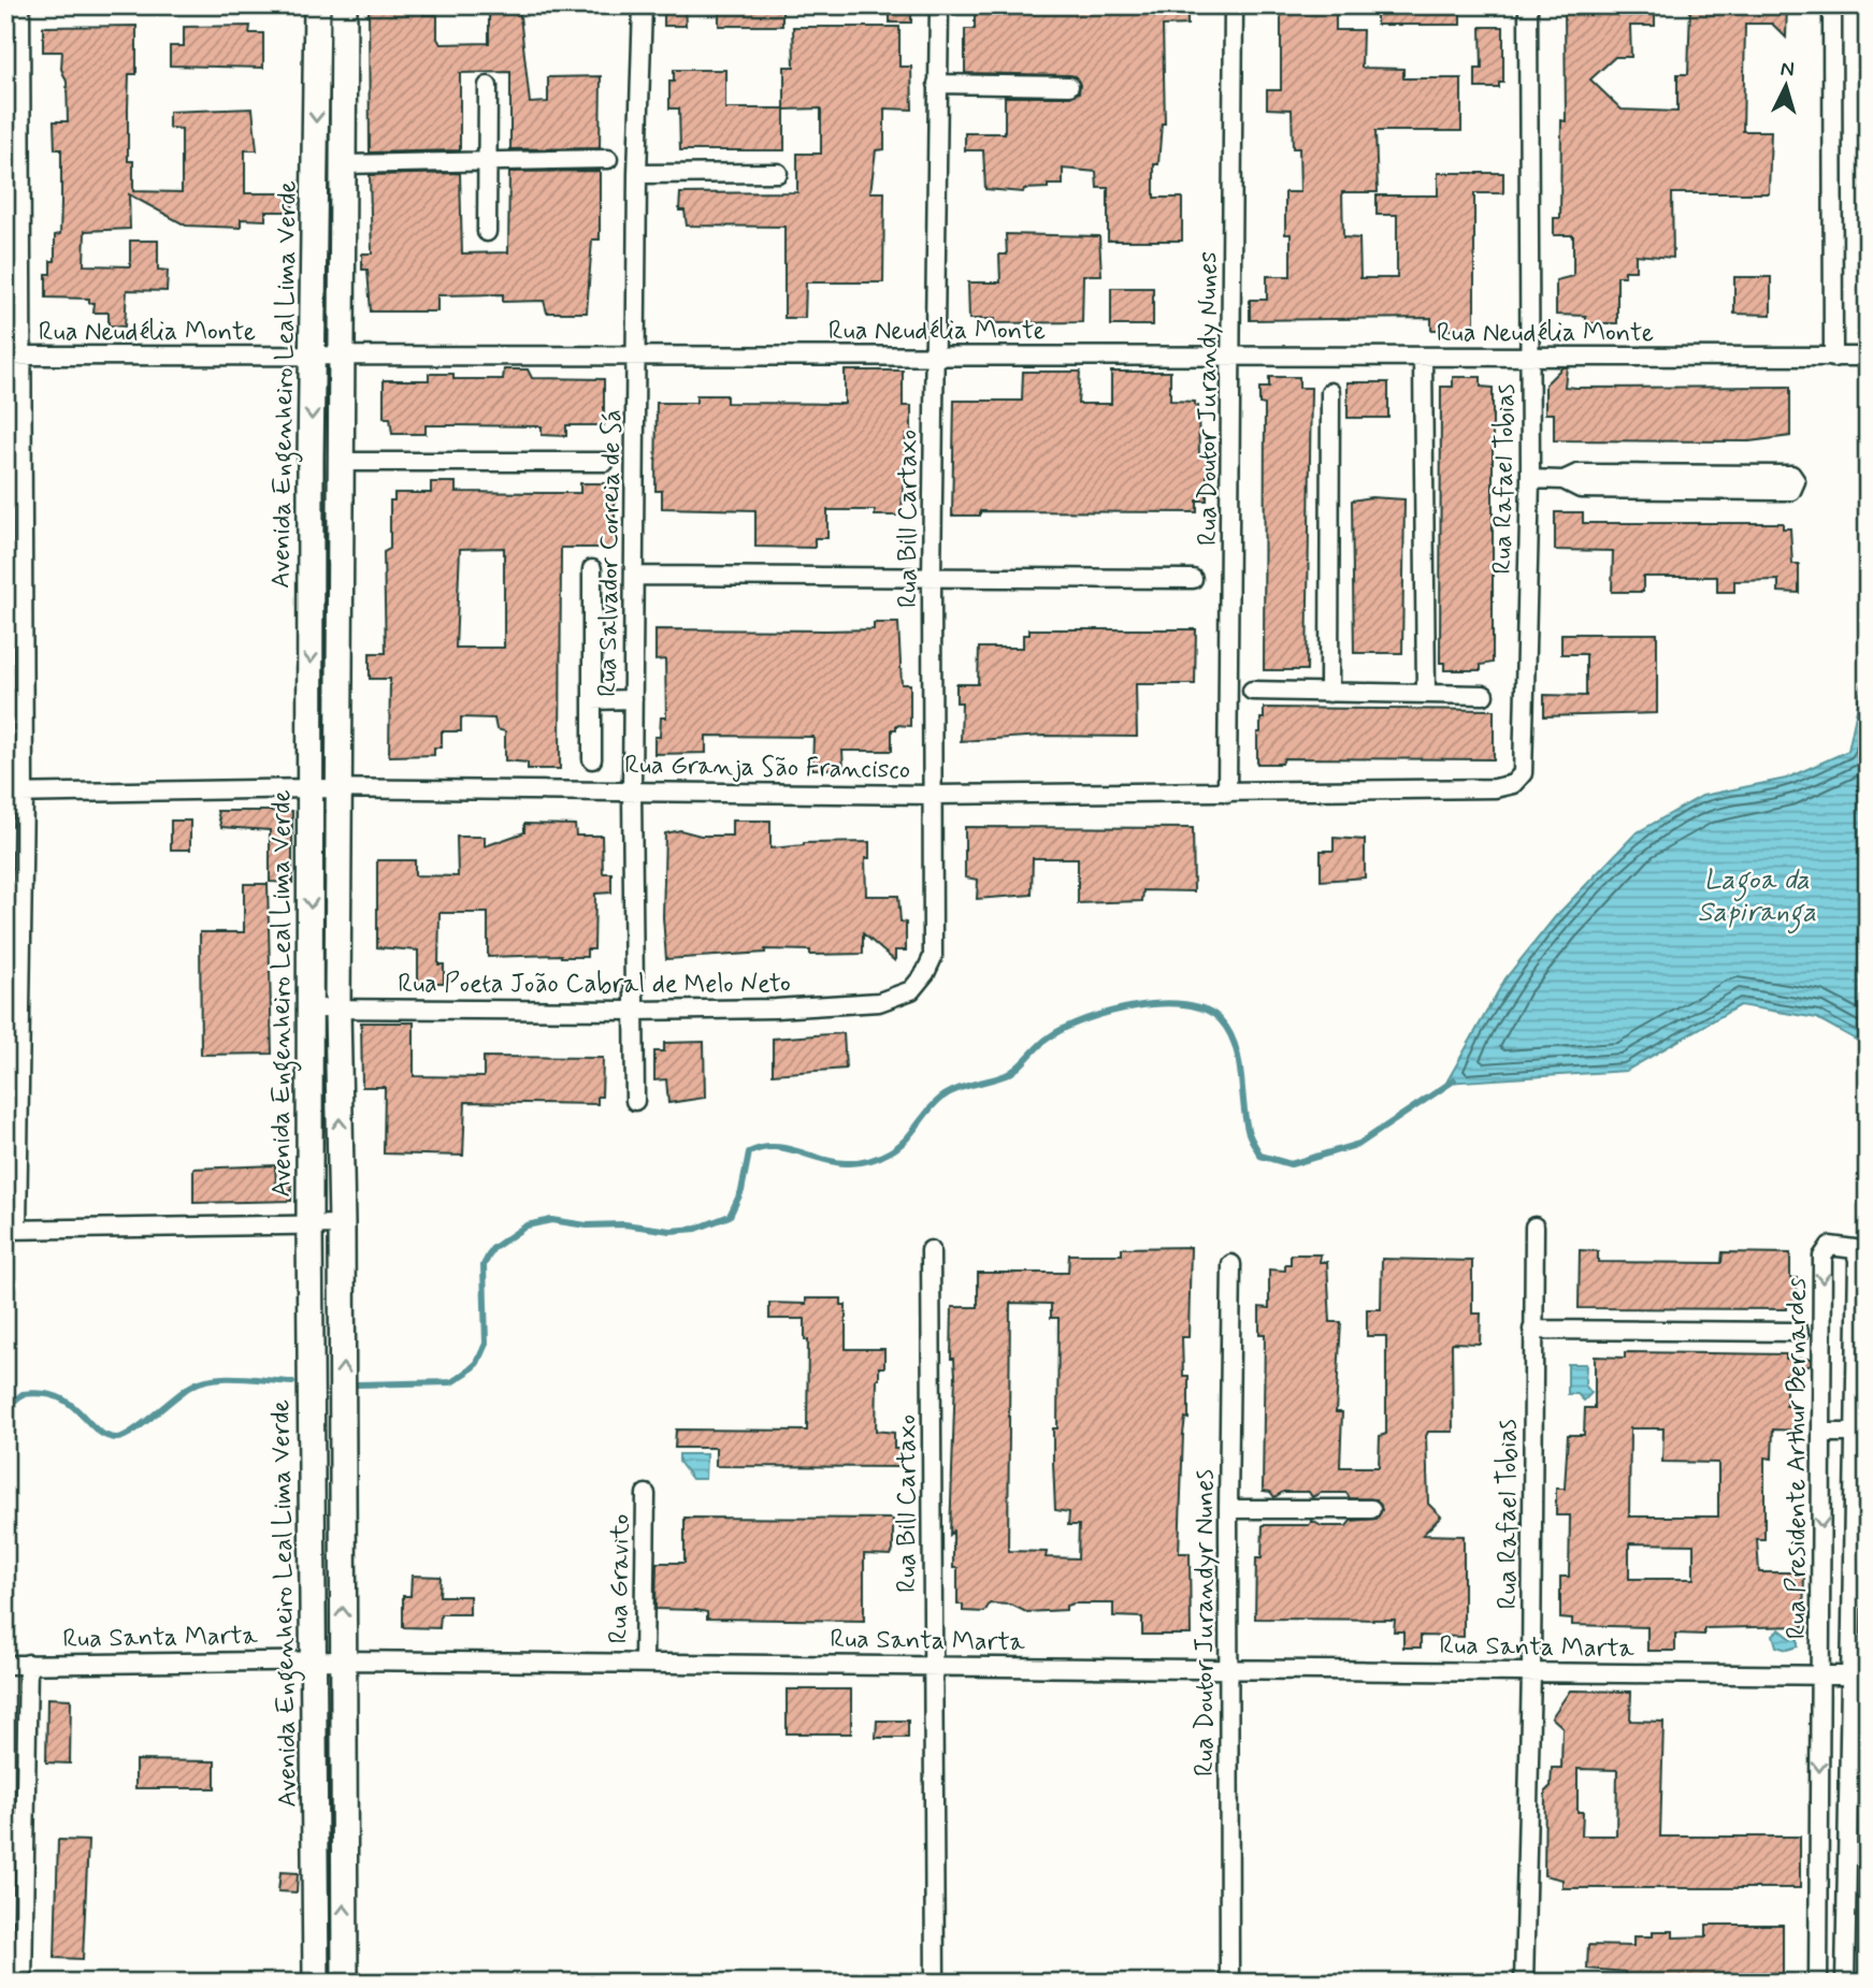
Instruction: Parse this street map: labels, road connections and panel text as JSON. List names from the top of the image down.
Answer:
{
  "streets": {
    "main road": ["Avenida Engenheiro Leal Lima Verde"],
    "street": [
      "Rua Neudélia Monte",
      "Rua Doutor Jurandy Nunes",
      "Rua Rafael Tobias",
      "Rua Bill Cartaxo",
      "Rua Salvador Correia de Sá",
      "Rua Granja São Francisco",
      "Rua Poeta João Cabral de Melo Neto",
      "Rua Presidente Arthur Bernardes",
      "Rua Gravito",
      "Rua Doutor Jurandyr Nunes",
      "Rua Santa Marta"
    ]
  },
  "crossings": [
    ["Rua Neudélia Monte", "Avenida Engenheiro Leal Lima Verde"],
    ["Rua Neudélia Monte", "Rua Doutor Jurandy Nunes"],
    ["Rua Neudélia Monte", "Rua Rafael Tobias"],
    ["Rua Neudélia Monte", "Rua Bill Cartaxo"],
    ["Rua Neudélia Monte", "Rua Salvador Correia de Sá"],
    ["Avenida Engenheiro Leal Lima Verde", "Rua Granja São Francisco"],
    ["Avenida Engenheiro Leal Lima Verde", "Rua Poeta João Cabral de Melo Neto"],
    ["Avenida Engenheiro Leal Lima Verde", "Rua Santa Marta"],
    ["Rua Doutor Jurandy Nunes", "Rua Granja São Francisco"],
    ["Rua Rafael Tobias", "Rua Granja São Francisco"],
    ["Rua Rafael Tobias", "Rua Santa Marta"],
    ["Rua Bill Cartaxo", "Rua Granja São Francisco"],
    ["Rua Bill Cartaxo", "Rua Poeta João Cabral de Melo Neto"],
    ["Rua Bill Cartaxo", "Rua Santa Marta"],
    ["Rua Salvador Correia de Sá", "Rua Granja São Francisco"],
    ["Rua Salvador Correia de Sá", "Rua Poeta João Cabral de Melo Neto"],
    ["Rua Presidente Arthur Bernardes", "Rua Santa Marta"],
    ["Rua Gravito", "Rua Santa Marta"],
    ["Rua Doutor Jurandyr Nunes", "Rua Santa Marta"]
  ],
  "water": ["Lagoa da Sapiranga"],
  "north": "top"
}
